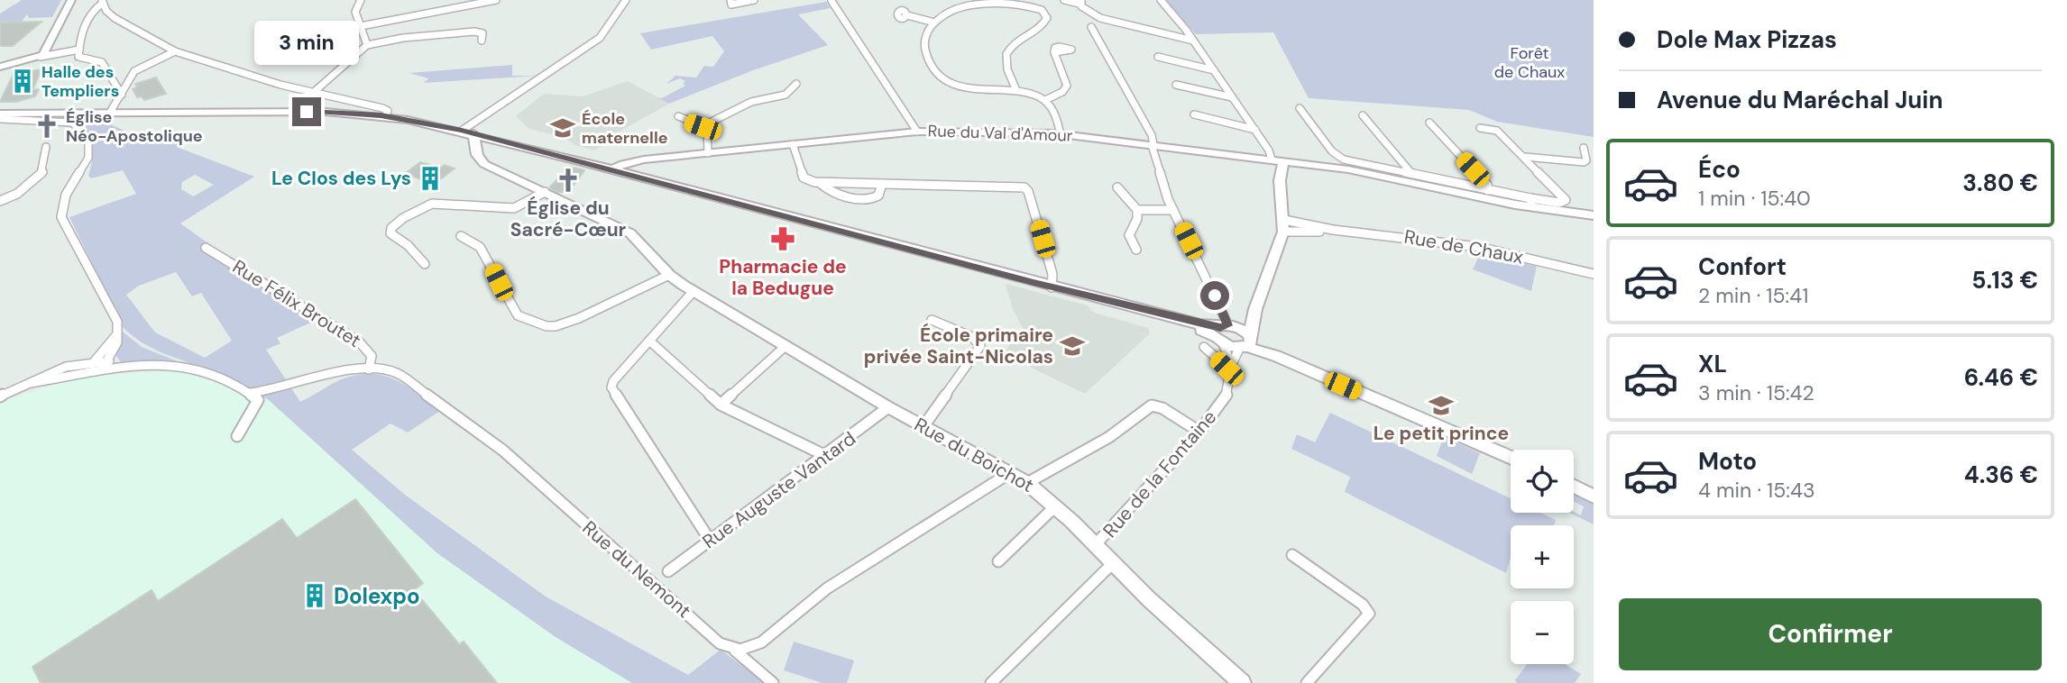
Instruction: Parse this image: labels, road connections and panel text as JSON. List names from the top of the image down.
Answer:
{
  "streets": {
    "street": [
      "Rue du Val d'Amour",
      "Rue de Chaux",
      "Rue Félix Broutet",
      "Rue du Boichot",
      "Rue de la Fontaine",
      "Rue Auguste Vantard",
      "Rue du Nemont"
    ]
  },
  "crossings": [
    ["Rue Félix Broutet", "Rue du Nemont"],
    ["Rue du Boichot", "Rue de la Fontaine"],
    ["Rue du Boichot", "Rue Auguste Vantard"]
  ],
  "parks": ["Forêt de Chaux"],
  "places": {
    "building": ["Halle des Templiers", "Le Clos des Lys", "Dolexpo"],
    "church": ["Église Néo-Apostolique", "Église du Sacré-Cœur"],
    "school or university": ["École maternelle", "École primaire privée Saint-Nicolas", "Le petit prince"],
    "pharmacy": ["Pharmacie de la Bedugue"]
  },
  "page": {
    "banner": ["Dole Max Pizzas", "Avenue du Maréchal Juin"],
    "bubble": "3 min",
    "list": [
      {
        "name": "Éco",
        "note": "1 min · 15:40",
        "value": "3.80 €"
      },
      {
        "name": "Confort",
        "note": "2 min · 15:41",
        "value": "5.13 €"
      },
      {
        "name": "XL",
        "note": "3 min · 15:42",
        "value": "6.46 €"
      },
      {
        "name": "Moto",
        "note": "4 min · 15:43",
        "value": "4.36 €"
      }
    ],
    "map_buttons": ["+", "−"],
    "buttons": "Confirmer"
  }
}
